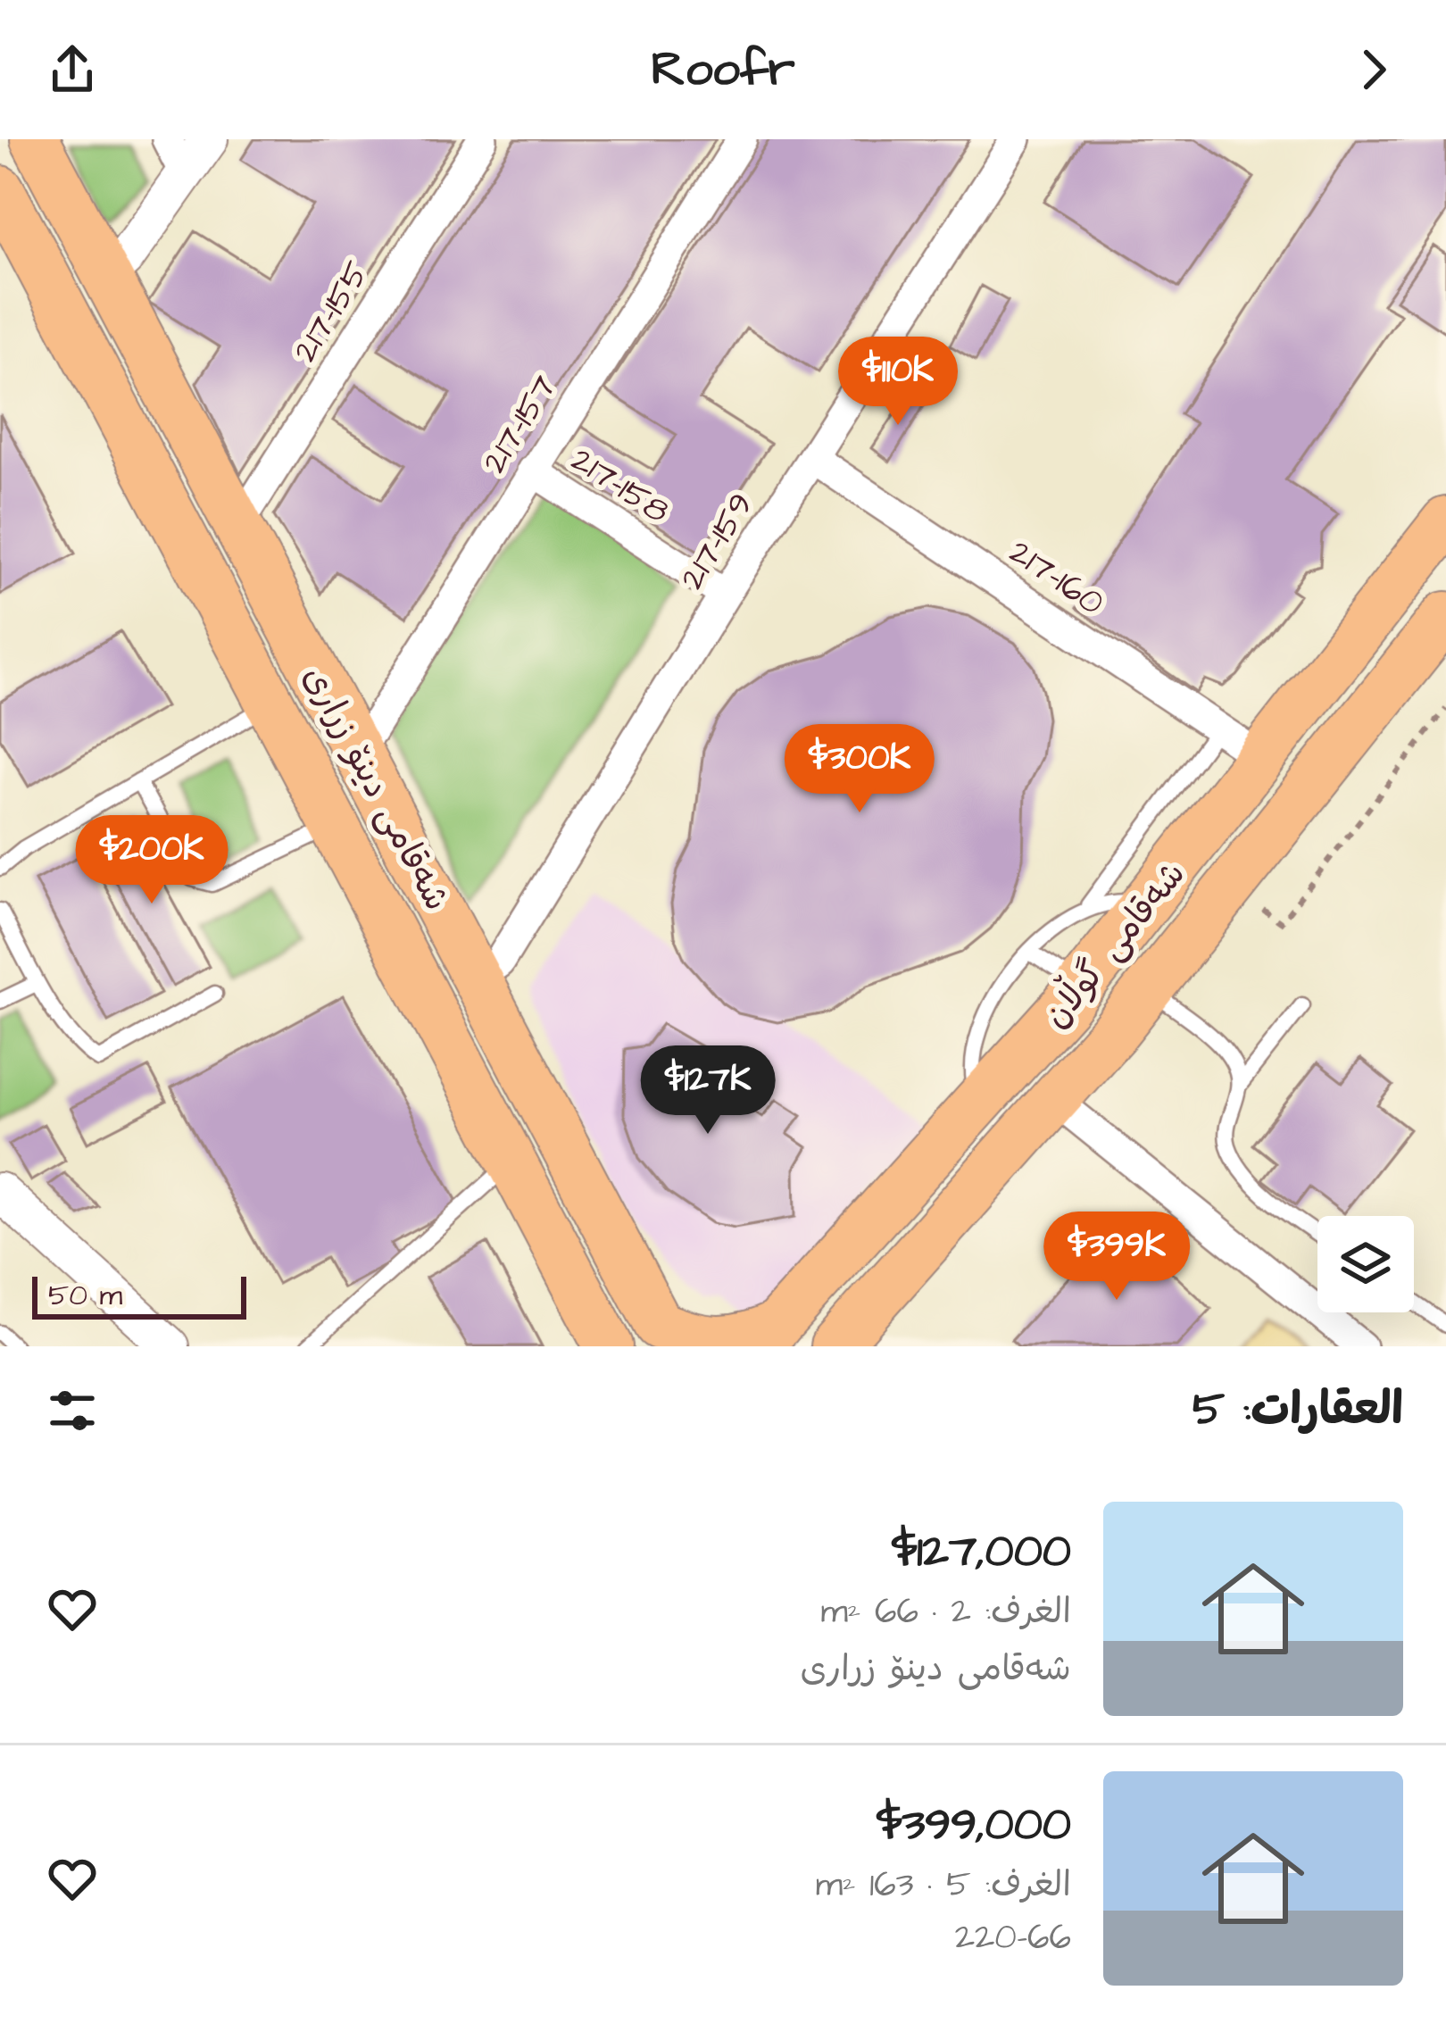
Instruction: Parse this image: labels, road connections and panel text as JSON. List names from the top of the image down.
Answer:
{
  "streets": {
    "main road": ["شەقامی دینۆ زراری", "شەقامی گوڵان"],
    "street": [
      "217-155",
      "217-157",
      "217-158",
      "217-159",
      "217-160"
    ]
  },
  "crossings": [
    ["217-155", "شەقامی دینۆ زراری"],
    ["217-157", "217-158"],
    ["217-157", "شەقامی دینۆ زراری"],
    ["217-158", "217-159"],
    ["217-159", "217-160"],
    ["217-159", "شەقامی دینۆ زراری"],
    ["217-160", "شەقامی گوڵان"],
    ["شەقامی دینۆ زراری", "شەقامی گوڵان"]
  ],
  "scale_bar": "50 m",
  "page": {
    "header": "Roofr",
    "price": [
      "$110K",
      "$300K",
      "$200K",
      "$127K",
      "$399K"
    ],
    "scale": "50 m",
    "heading": "العقارات: 5",
    "list": [
      {
        "name": "$127,000",
        "note": "الغرف: 2 · 66 m² · شەقامی دینۆ زراری"
      },
      {
        "name": "$399,000",
        "note": "الغرف: 5 · 163 m² · 220-66"
      }
    ]
  }
}
